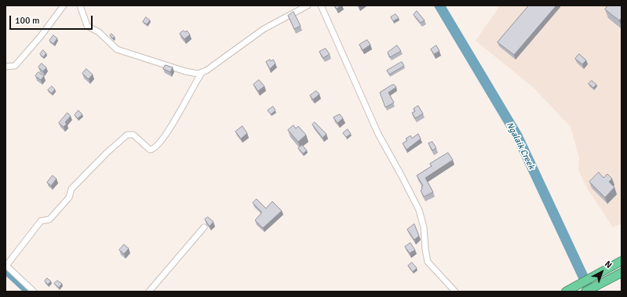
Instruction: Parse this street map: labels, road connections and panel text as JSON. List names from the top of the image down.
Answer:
{
  "water": ["Ngalaik Creek"],
  "scale_bar": "100 m",
  "north": "top right"
}
